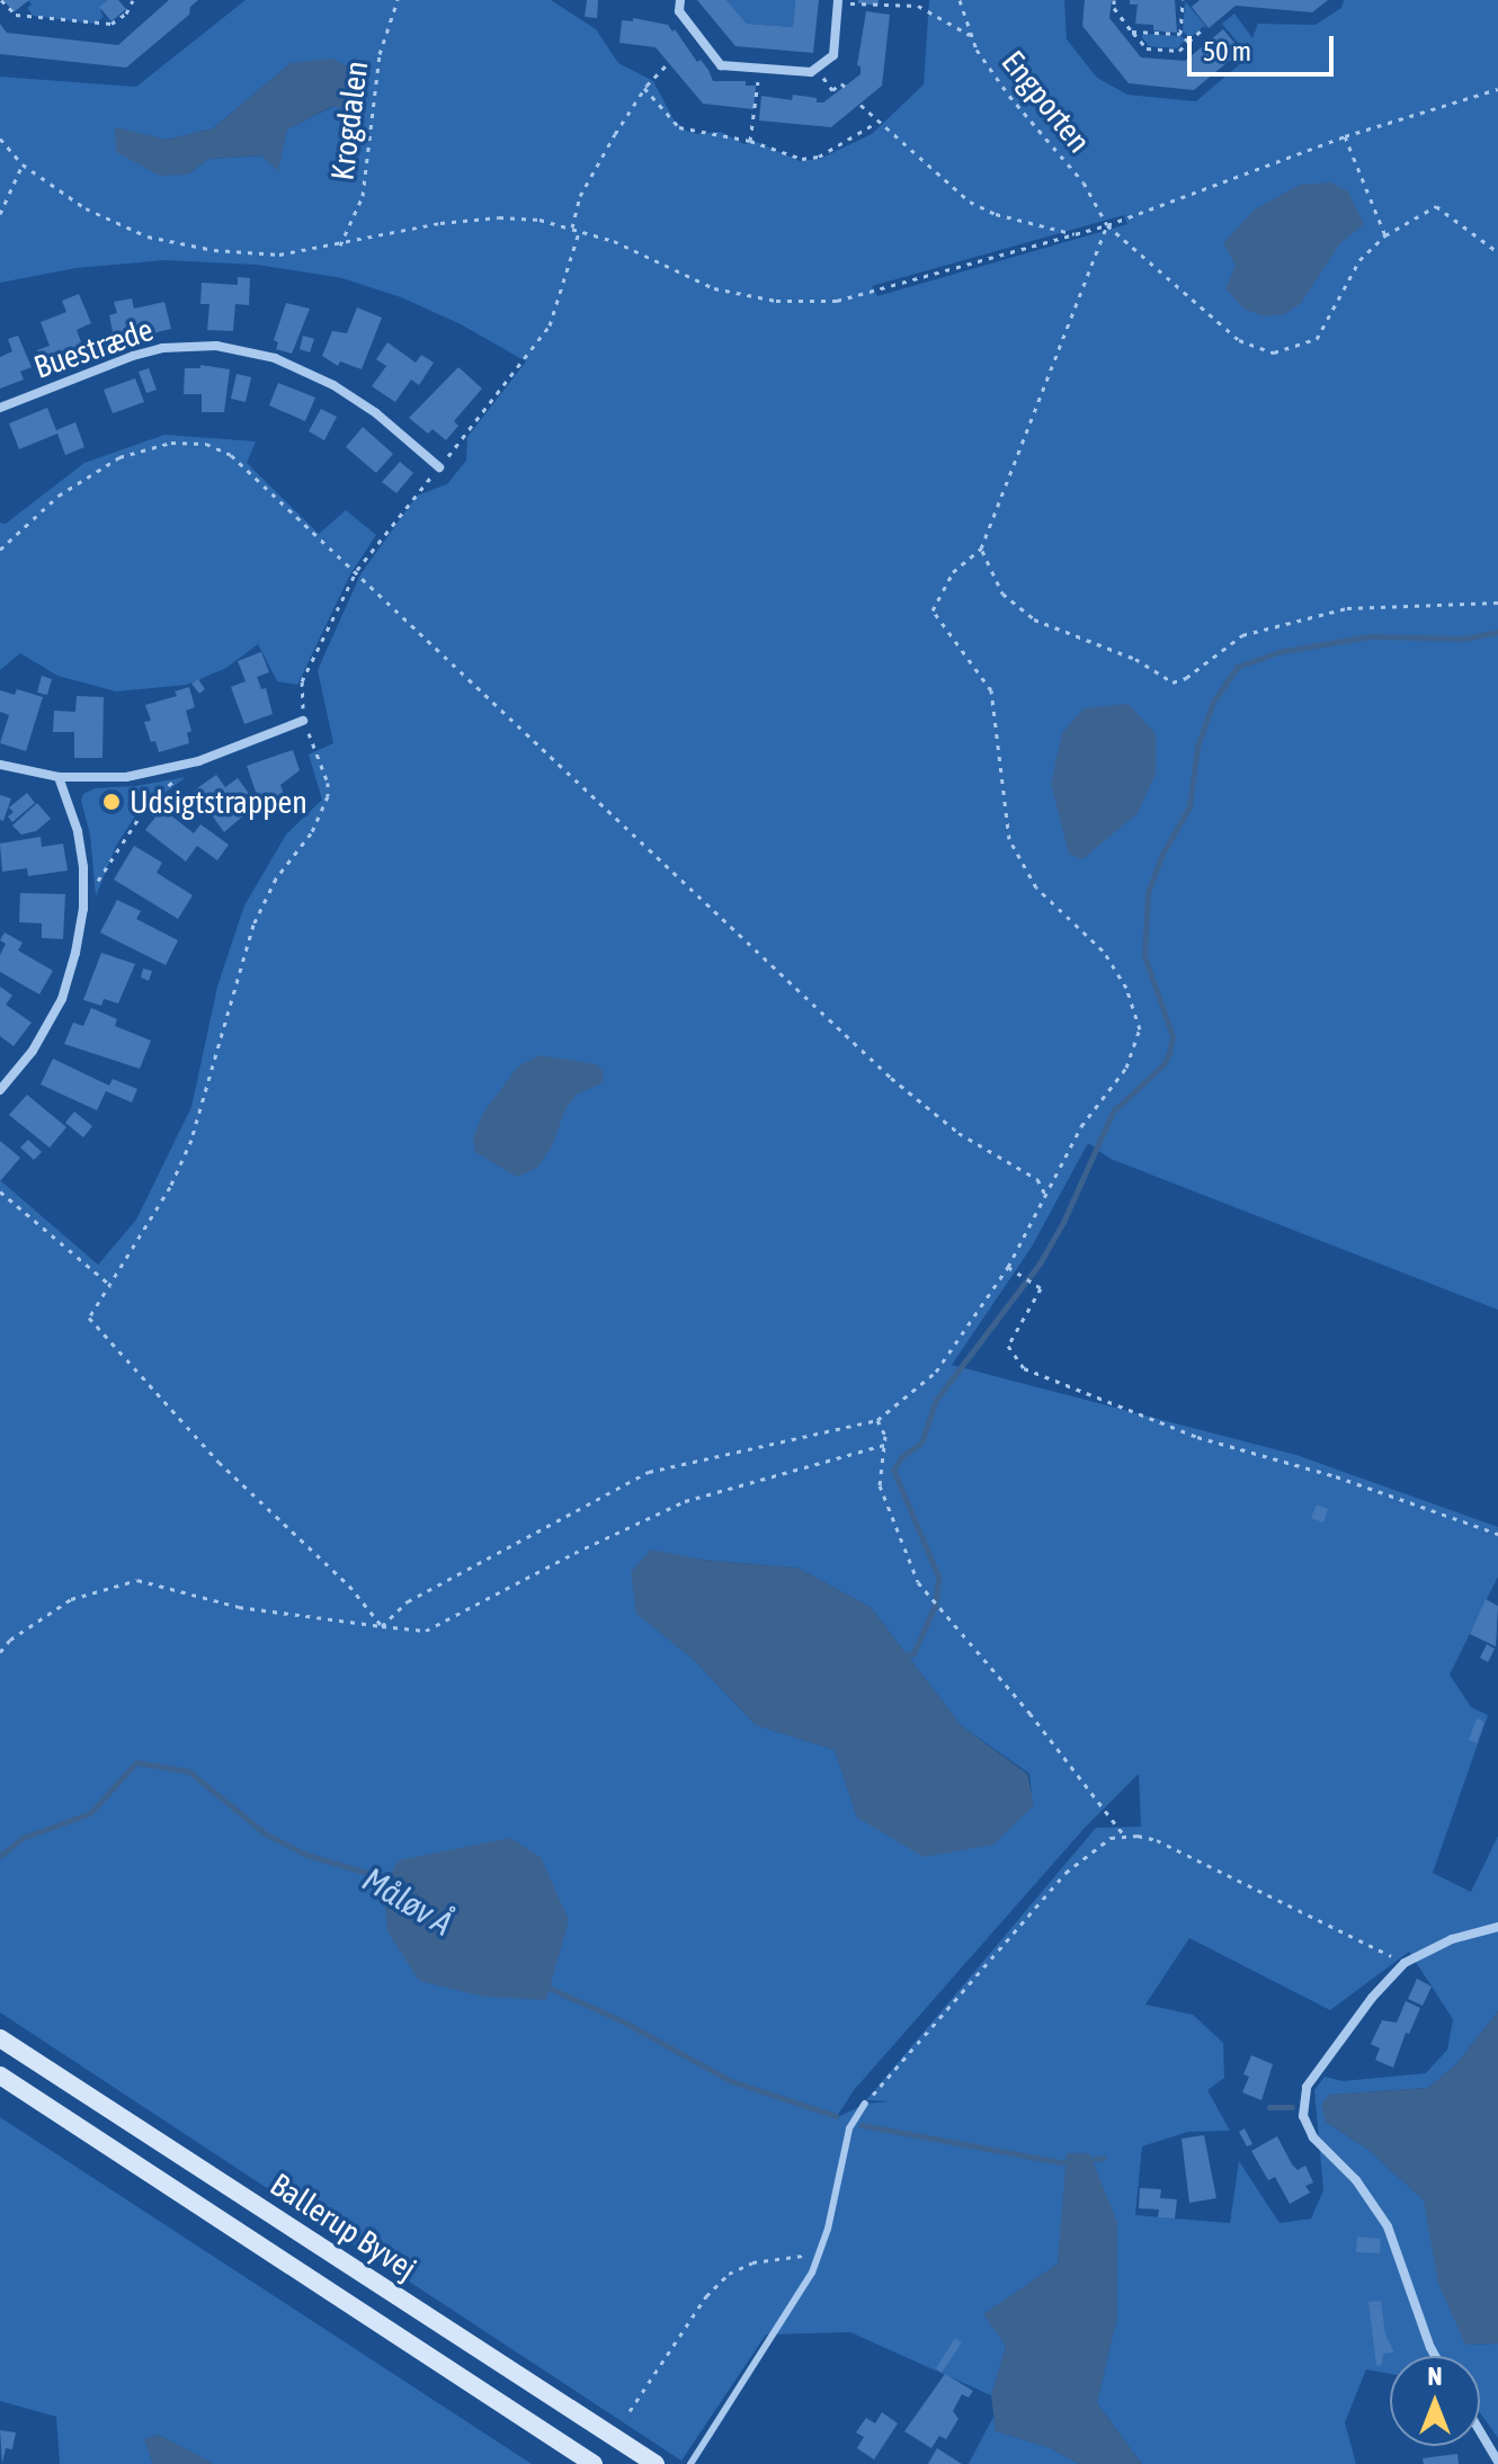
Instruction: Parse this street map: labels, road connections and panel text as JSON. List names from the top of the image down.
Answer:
{
  "streets": {
    "main road": ["Ballerup Byvej"],
    "street": ["Buestræde"],
    "path": ["Engporten", "Krogdalen"]
  },
  "water": ["Måløv Å"],
  "places": ["Udsigtstrappen"],
  "scale_bar": "50 m",
  "north": "top"
}
